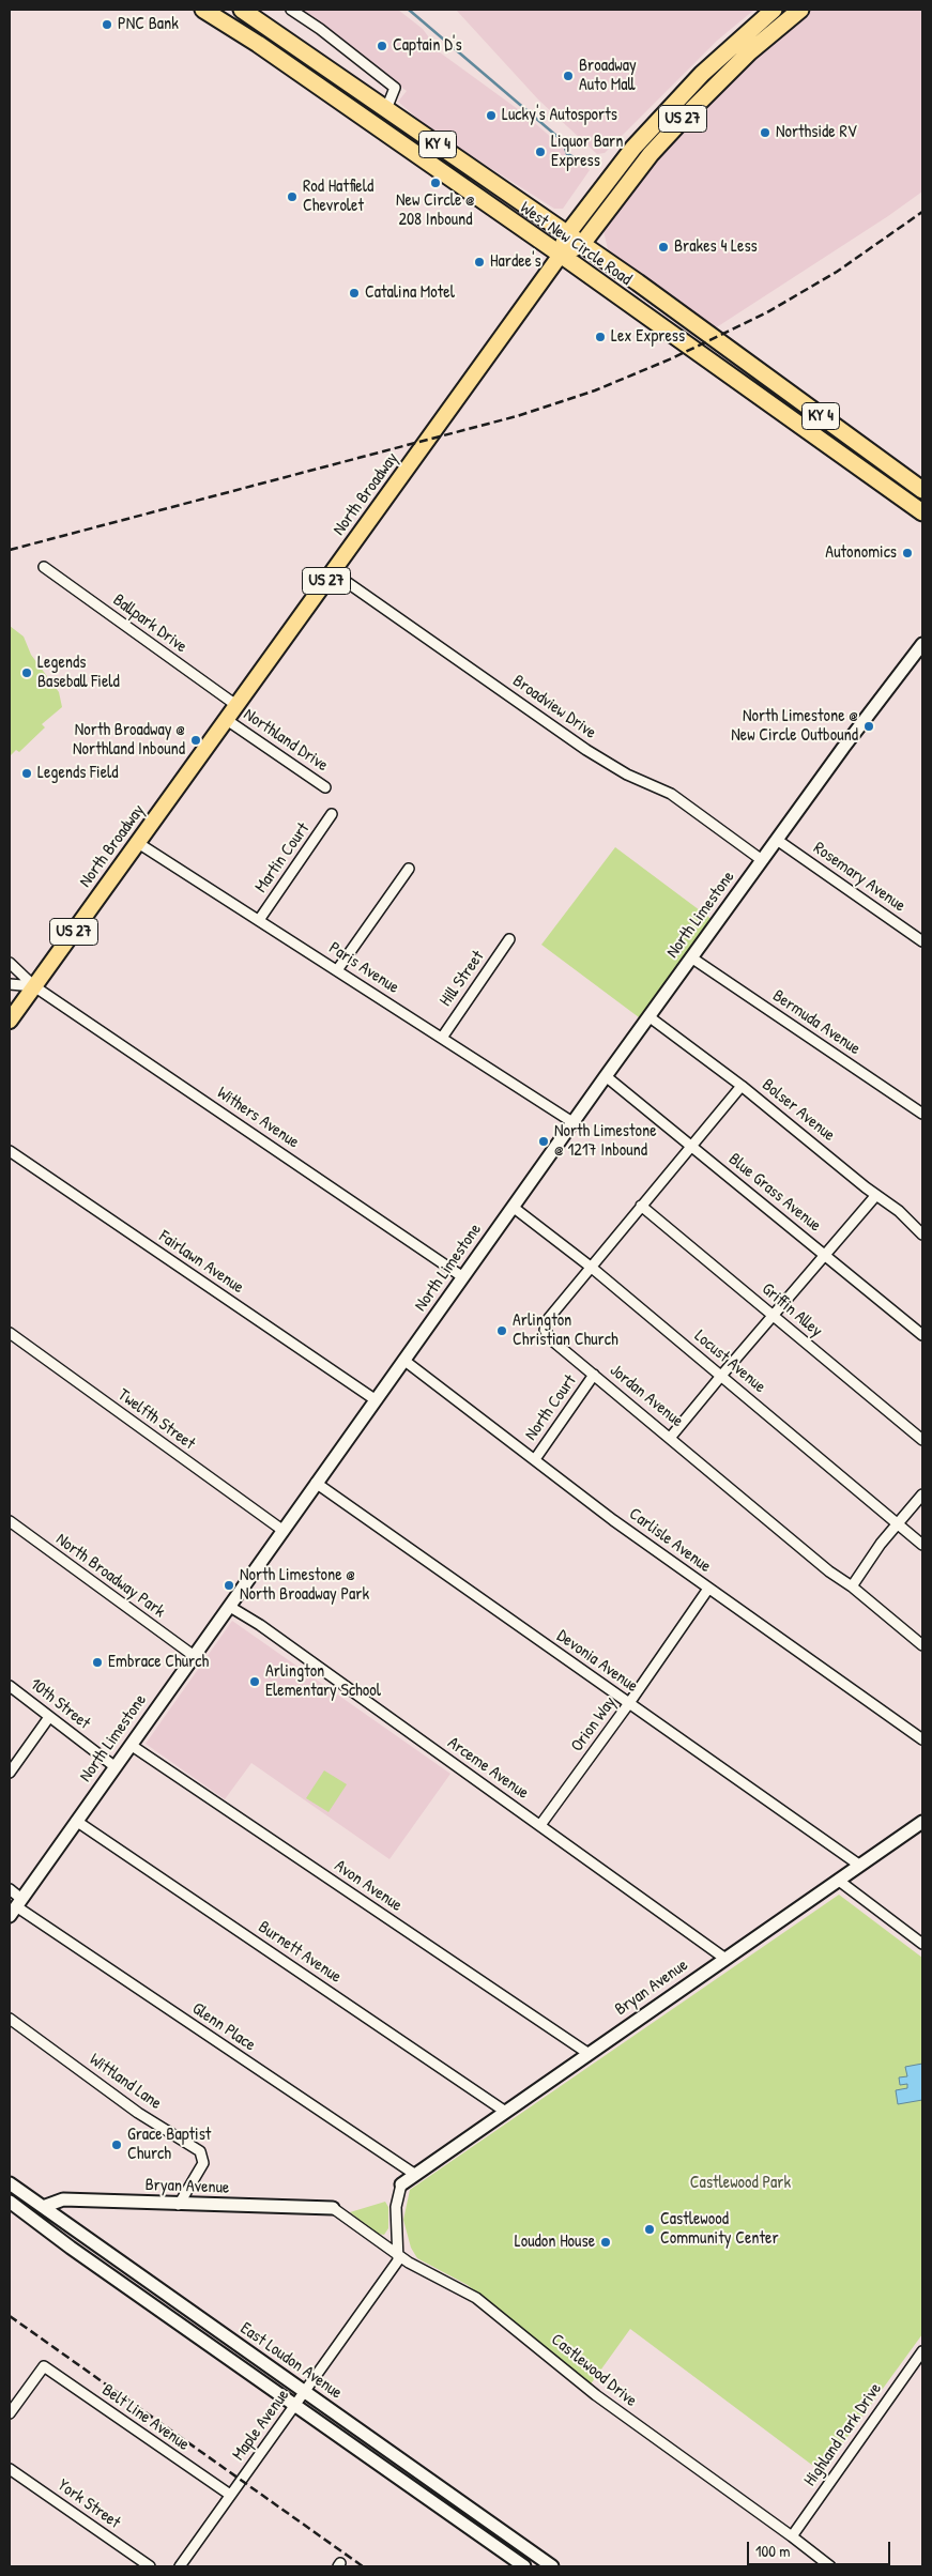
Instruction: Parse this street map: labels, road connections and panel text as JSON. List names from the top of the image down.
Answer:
{
  "streets": {
    "highway": [
      "US 27",
      "KY 4",
      "West New Circle Road",
      "North Broadway"
    ],
    "street": [
      "Ballpark Drive",
      "Broadview Drive",
      "Northland Drive",
      "Martin Court",
      "Rosemary Avenue",
      "North Limestone",
      "Paris Avenue",
      "Hill Street",
      "Bermuda Avenue",
      "Bolser Avenue",
      "Withers Avenue",
      "Blue Grass Avenue",
      "Fairlawn Avenue",
      "Griffin Alley",
      "Locust Avenue",
      "Jordan Avenue",
      "North Court",
      "Twelfth Street",
      "Carlisle Avenue",
      "North Broadway Park",
      "Devonia Avenue",
      "10th Street",
      "Orion Way",
      "Arceme Avenue",
      "Avon Avenue",
      "Burnett Avenue",
      "Bryan Avenue",
      "Glenn Place",
      "Wittland Lane",
      "East Loudon Avenue",
      "Castlewood Drive",
      "Belt Line Avenue",
      "Maple Avenue",
      "Highland Park Drive",
      "York Street"
    ]
  },
  "crossings": [
    ["US 27", "West New Circle Road"],
    ["US 27", "North Broadway"],
    ["West New Circle Road", "North Broadway"],
    ["North Broadway", "Ballpark Drive"],
    ["North Broadway", "Broadview Drive"],
    ["North Broadway", "Northland Drive"],
    ["North Broadway", "Paris Avenue"],
    ["North Broadway", "Withers Avenue"],
    ["Broadview Drive", "North Limestone"],
    ["Martin Court", "Paris Avenue"],
    ["Rosemary Avenue", "North Limestone"],
    ["North Limestone", "Paris Avenue"],
    ["North Limestone", "Bermuda Avenue"],
    ["North Limestone", "Bolser Avenue"],
    ["North Limestone", "Withers Avenue"],
    ["North Limestone", "Blue Grass Avenue"],
    ["North Limestone", "Fairlawn Avenue"],
    ["North Limestone", "Locust Avenue"],
    ["North Limestone", "Twelfth Street"],
    ["North Limestone", "Carlisle Avenue"],
    ["North Limestone", "North Broadway Park"],
    ["North Limestone", "Devonia Avenue"],
    ["North Limestone", "10th Street"],
    ["North Limestone", "Arceme Avenue"],
    ["North Limestone", "Avon Avenue"],
    ["North Limestone", "Burnett Avenue"],
    ["North Limestone", "Glenn Place"],
    ["Paris Avenue", "Hill Street"],
    ["Bolser Avenue", "Jordan Avenue"],
    ["Blue Grass Avenue", "Jordan Avenue"],
    ["Griffin Alley", "Jordan Avenue"],
    ["Locust Avenue", "Jordan Avenue"],
    ["Jordan Avenue", "North Court"],
    ["North Court", "Carlisle Avenue"],
    ["Carlisle Avenue", "Orion Way"],
    ["Devonia Avenue", "Orion Way"],
    ["Devonia Avenue", "Bryan Avenue"],
    ["Orion Way", "Arceme Avenue"],
    ["Arceme Avenue", "Bryan Avenue"],
    ["Avon Avenue", "Bryan Avenue"],
    ["Burnett Avenue", "Bryan Avenue"],
    ["Bryan Avenue", "Glenn Place"],
    ["Bryan Avenue", "Wittland Lane"],
    ["Bryan Avenue", "East Loudon Avenue"],
    ["Bryan Avenue", "Castlewood Drive"],
    ["East Loudon Avenue", "Maple Avenue"],
    ["Castlewood Drive", "Maple Avenue"],
    ["Castlewood Drive", "Highland Park Drive"],
    ["Belt Line Avenue", "Maple Avenue"]
  ],
  "parks": ["Castlewood Park"],
  "places": [
    "PNC Bank",
    "Captain D's",
    "Broadway Auto Mall",
    "Lucky's Autosports",
    "Northside RV",
    "Liquor Barn Express",
    "New Circle @ 208 Inbound",
    "Rod Hatfield Chevrolet",
    "Brakes 4 Less",
    "Hardee's",
    "Catalina Motel",
    "Lex Express",
    "Autonomics",
    "Legends Baseball Field",
    "North Limestone @ New Circle Outbound",
    "North Broadway @ Northland Inbound",
    "Legends Field",
    "North Limestone @ 1217 Inbound",
    "Arlington Christian Church",
    "North Limestone @ North Broadway Park",
    "Embrace Church",
    "Arlington Elementary School",
    "Grace Baptist Church",
    "Castlewood Community Center",
    "Loudon House"
  ],
  "scale_bar": "100 m"
}
